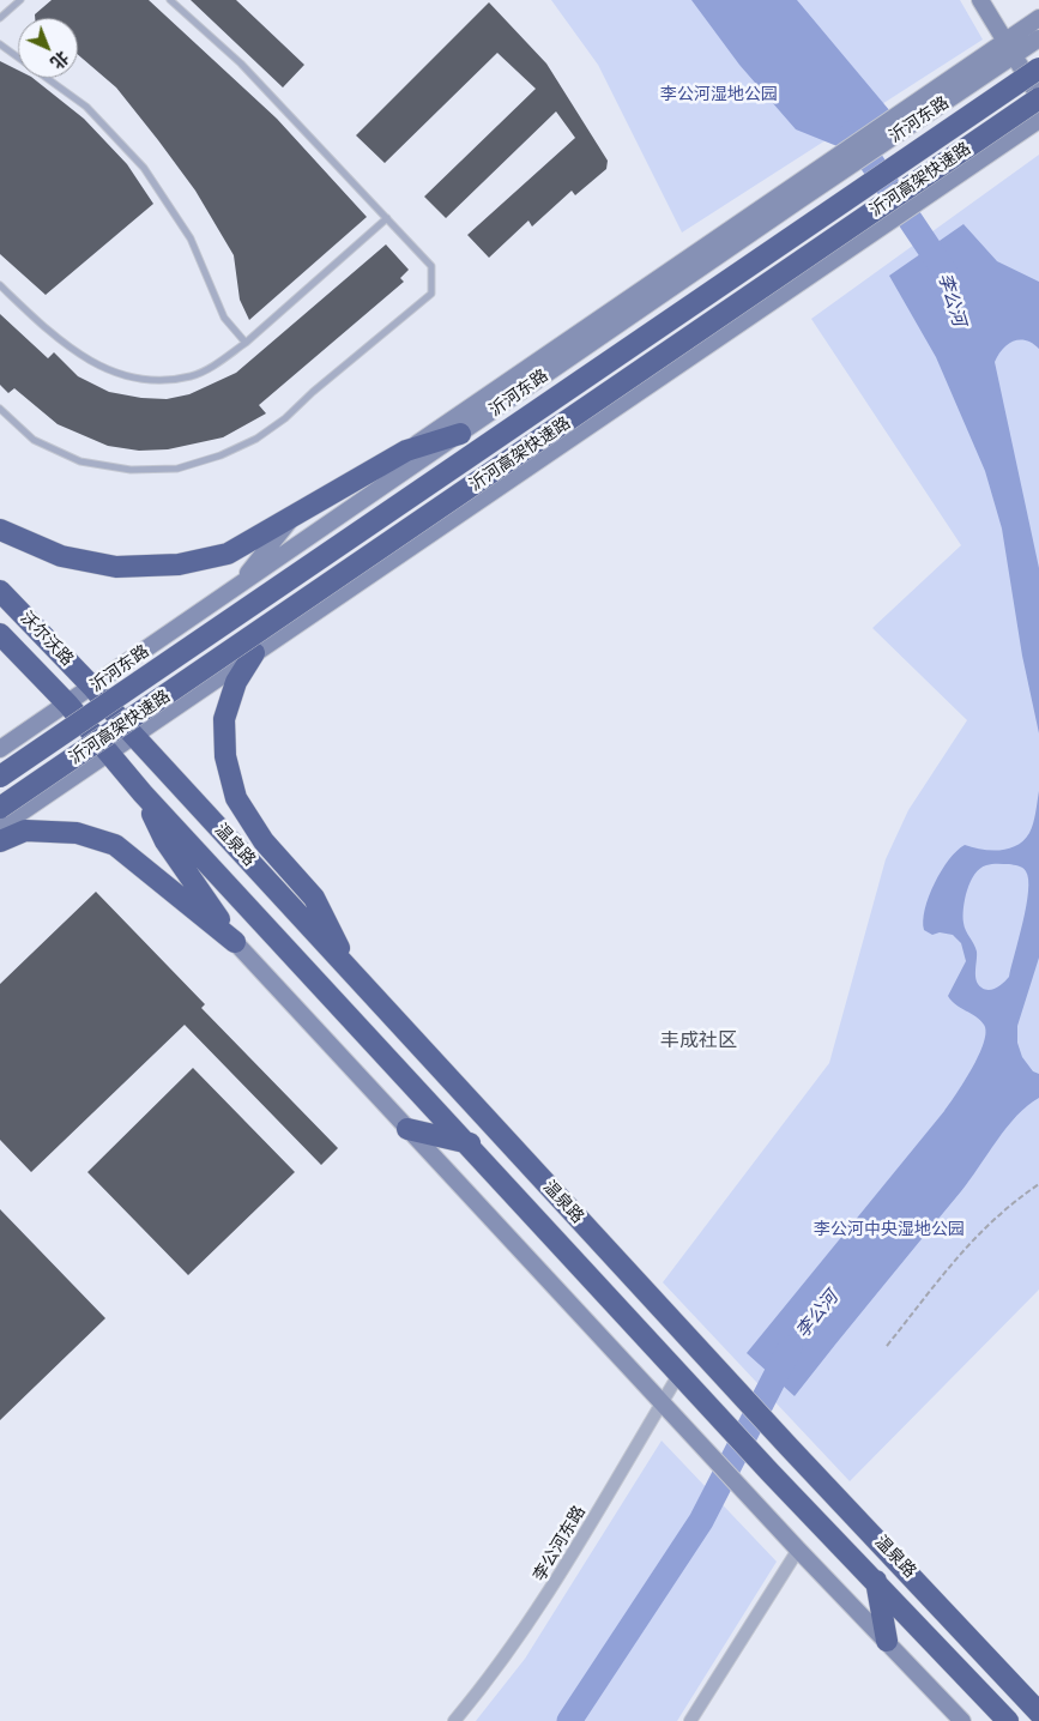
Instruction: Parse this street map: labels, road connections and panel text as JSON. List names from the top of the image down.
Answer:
{
  "streets": {
    "highway": ["沂河高架快速路", "沃尔沃路", "温泉路"],
    "main road": ["沂河东路"],
    "street": ["李公河东路"]
  },
  "crossings": [
    ["沂河东路", "沃尔沃路"],
    ["沂河东路", "温泉路"],
    ["沃尔沃路", "温泉路"],
    ["温泉路", "李公河东路"]
  ],
  "districts": ["丰成社区"],
  "water": ["李公河"],
  "parks": ["李公河湿地公园", "李公河中央湿地公园"],
  "north": "bottom right"
}
